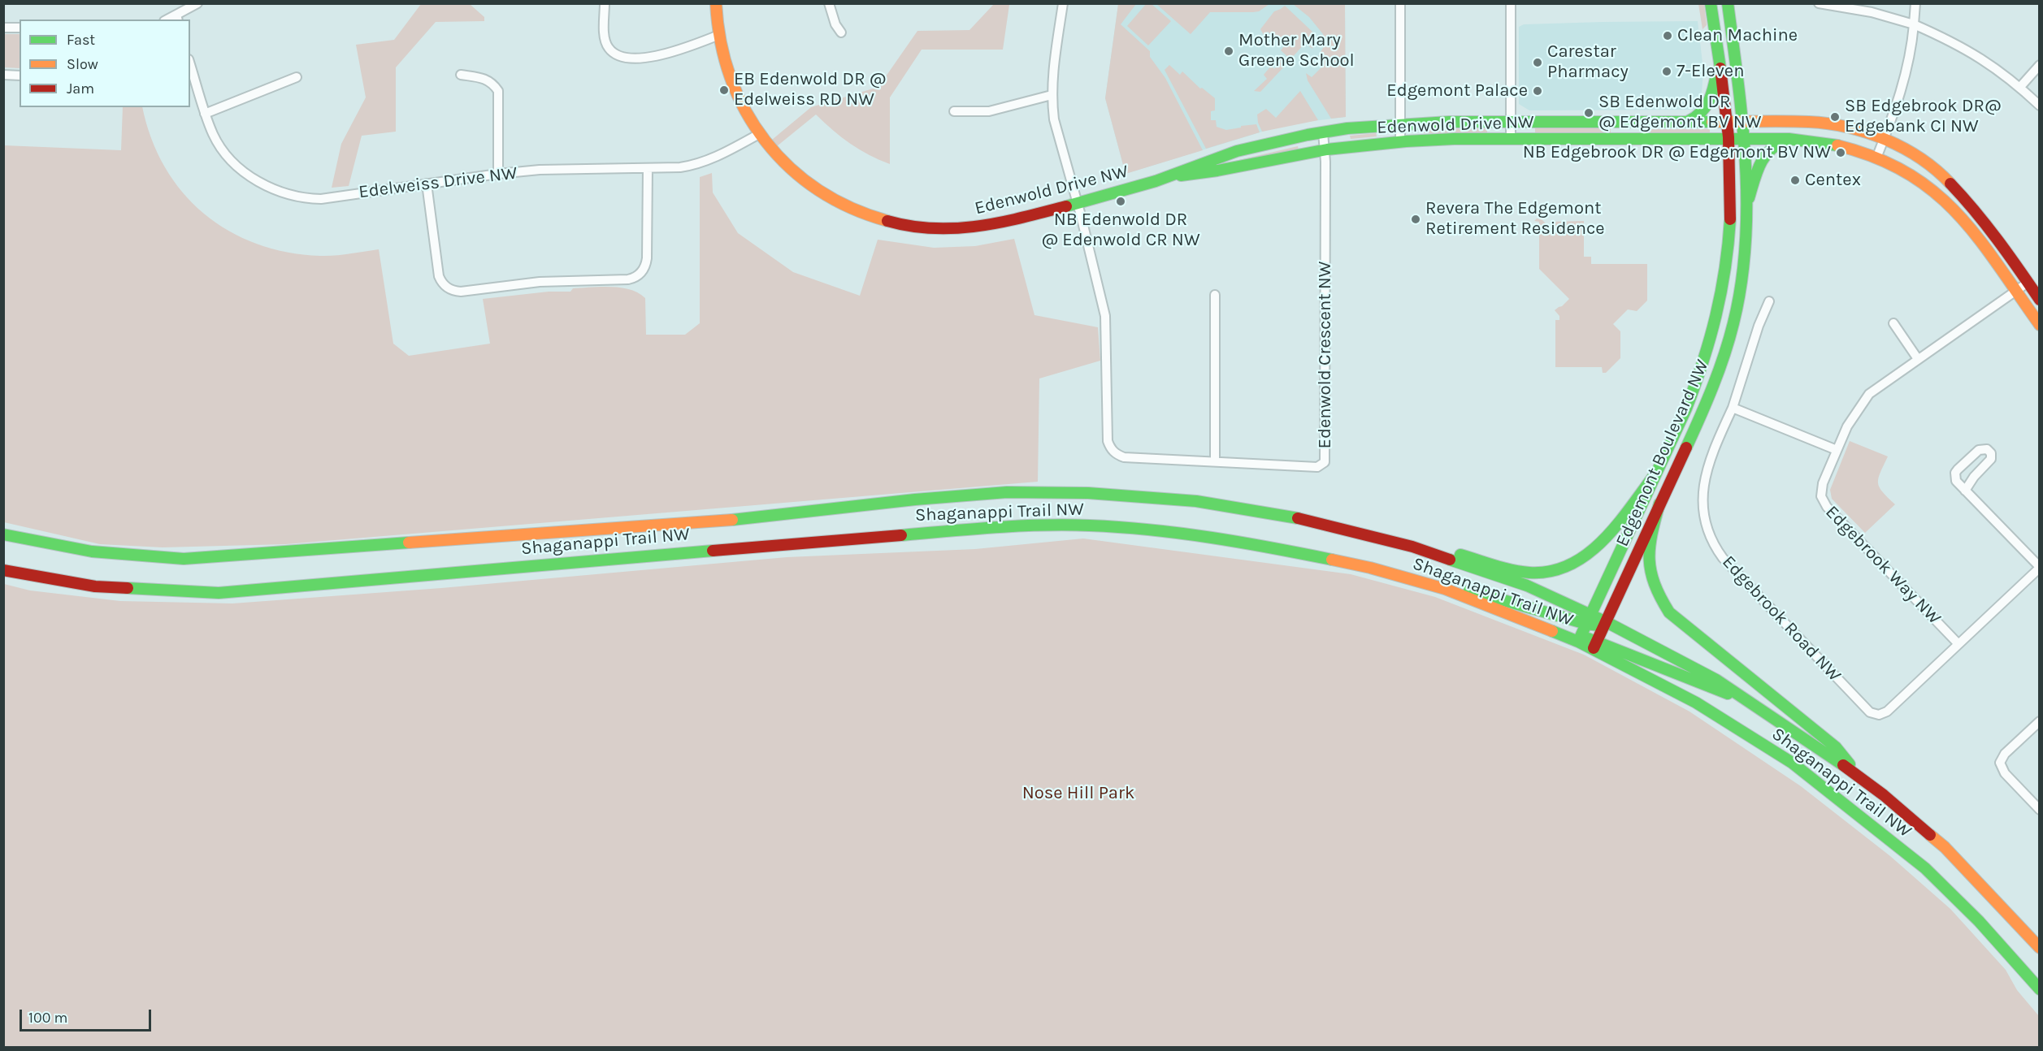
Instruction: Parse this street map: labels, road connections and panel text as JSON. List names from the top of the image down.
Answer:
{
  "streets": {
    "main road": ["Edenwold Drive NW", "Edgemont Boulevard NW", "Shaganappi Trail NW"],
    "street": [
      "Edelweiss Drive NW",
      "Edenwold Crescent NW",
      "Edgebrook Way NW",
      "Edgebrook Road NW"
    ]
  },
  "crossings": [
    ["Edenwold Drive NW", "Edelweiss Drive NW"],
    ["Edenwold Drive NW", "Edenwold Crescent NW"],
    ["Edenwold Drive NW", "Edgemont Boulevard NW"],
    ["Edenwold Drive NW", "Edgebrook Way NW"],
    ["Edgemont Boulevard NW", "Shaganappi Trail NW"],
    ["Edgebrook Way NW", "Edgebrook Road NW"]
  ],
  "parks": ["Nose Hill Park"],
  "places": [
    "Clean Machine",
    "Mother Mary Greene School",
    "Carestar Pharmacy",
    "7-Eleven",
    "EB Edenwold DR @ Edelweiss RD NW",
    "Edgemont Palace",
    "SB Edenwold DR @ Edgemont BV NW",
    "SB Edgebrook DR@ Edgebank CI NW",
    "NB Edgebrook DR @ Edgemont BV NW",
    "Centex",
    "NB Edenwold DR @ Edenwold CR NW",
    "Revera The Edgemont Retirement Residence"
  ],
  "legend": ["Fast", "Slow", "Jam"],
  "scale_bar": "100 m"
}
